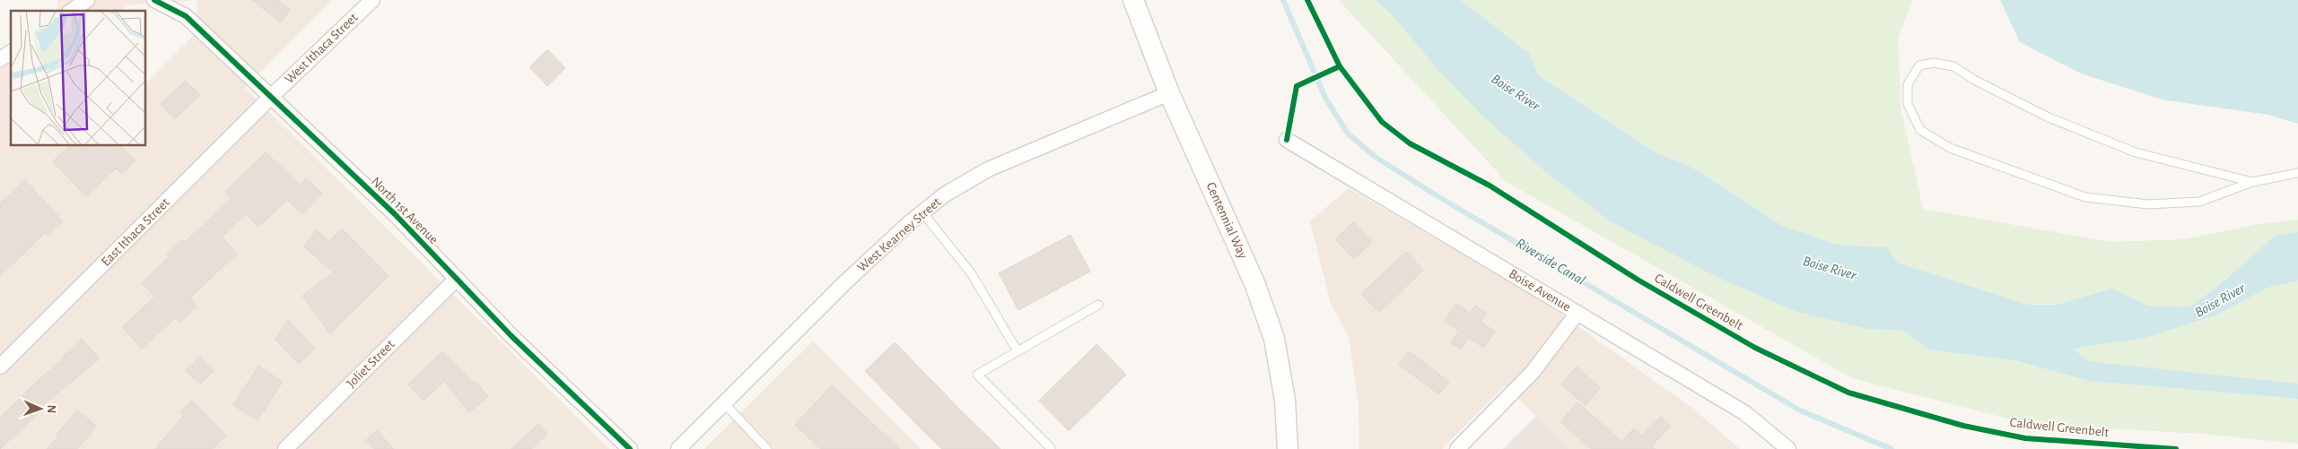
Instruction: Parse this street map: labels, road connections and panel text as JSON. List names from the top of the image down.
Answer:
{
  "streets": {
    "main road": ["Centennial Way"],
    "street": [
      "West Ithaca Street",
      "North 1st Avenue",
      "East Ithaca Street",
      "West Kearney Street",
      "Boise Avenue",
      "Joliet Street"
    ],
    "cycle path": ["Caldwell Greenbelt"]
  },
  "crossings": [
    ["West Ithaca Street", "North 1st Avenue"],
    ["West Ithaca Street", "East Ithaca Street"],
    ["North 1st Avenue", "East Ithaca Street"],
    ["North 1st Avenue", "Joliet Street"],
    ["Centennial Way", "West Kearney Street"]
  ],
  "water": ["Boise River", "Riverside Canal"],
  "north": "right"
}
